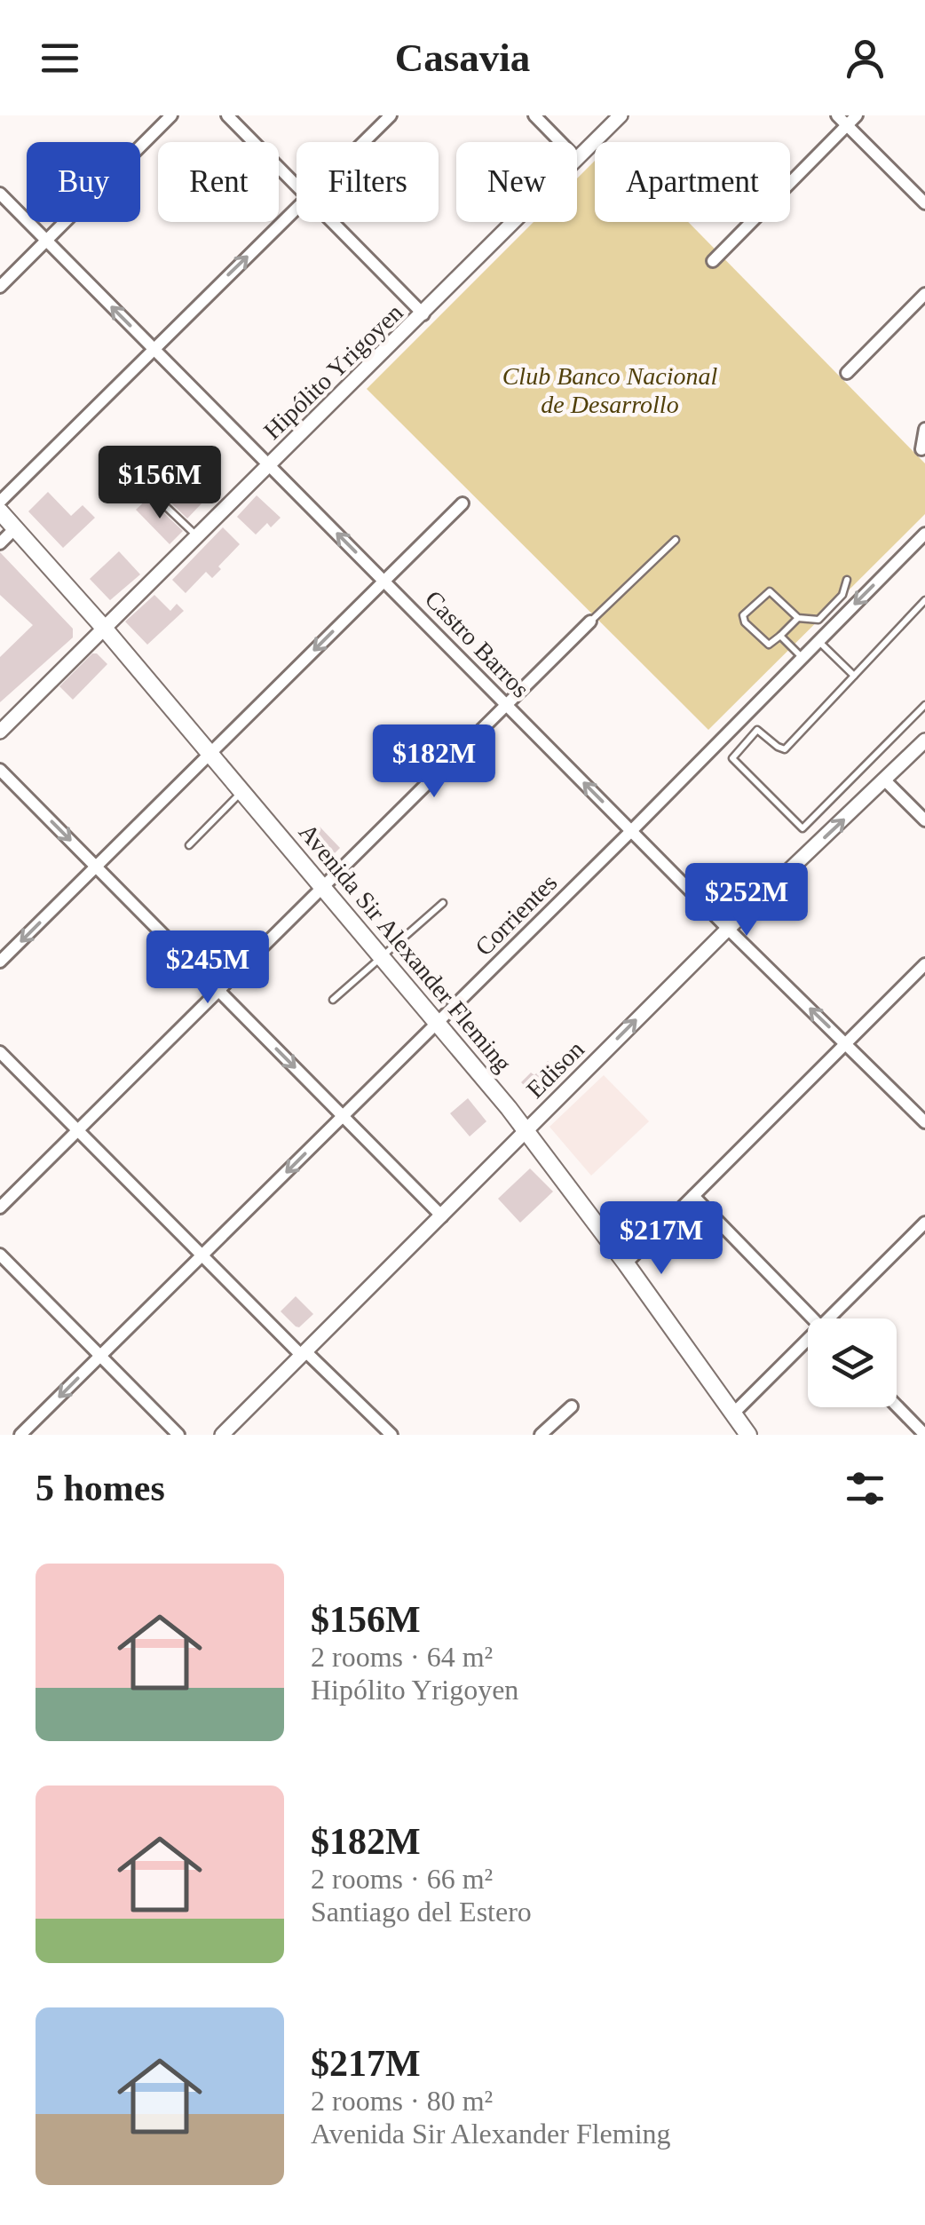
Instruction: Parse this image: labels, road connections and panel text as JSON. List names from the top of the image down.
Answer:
{
  "streets": {
    "main road": ["Avenida Sir Alexander Fleming"],
    "street": [
      "Hipólito Yrigoyen",
      "Castro Barros",
      "Corrientes",
      "Edison"
    ]
  },
  "crossings": [
    ["Hipólito Yrigoyen", "Castro Barros"],
    ["Hipólito Yrigoyen", "Avenida Sir Alexander Fleming"],
    ["Castro Barros", "Corrientes"],
    ["Castro Barros", "Edison"],
    ["Corrientes", "Avenida Sir Alexander Fleming"],
    ["Avenida Sir Alexander Fleming", "Edison"]
  ],
  "one_way": ["Castro Barros", "Corrientes", "Edison"],
  "parks": ["Club Banco Nacional de Desarrollo"],
  "page": {
    "header": "Casavia",
    "chip": [
      "Buy",
      "Rent",
      "Filters",
      "New",
      "Apartment"
    ],
    "price": [
      "$156M",
      "$182M",
      "$252M",
      "$245M",
      "$217M"
    ],
    "heading": "5 homes",
    "list": [
      {
        "name": "$156M",
        "note": "2 rooms · 64 m² · Hipólito Yrigoyen"
      },
      {
        "name": "$182M",
        "note": "2 rooms · 66 m² · Santiago del Estero"
      },
      {
        "name": "$217M",
        "note": "2 rooms · 80 m² · Avenida Sir Alexander Fleming"
      }
    ]
  }
}
